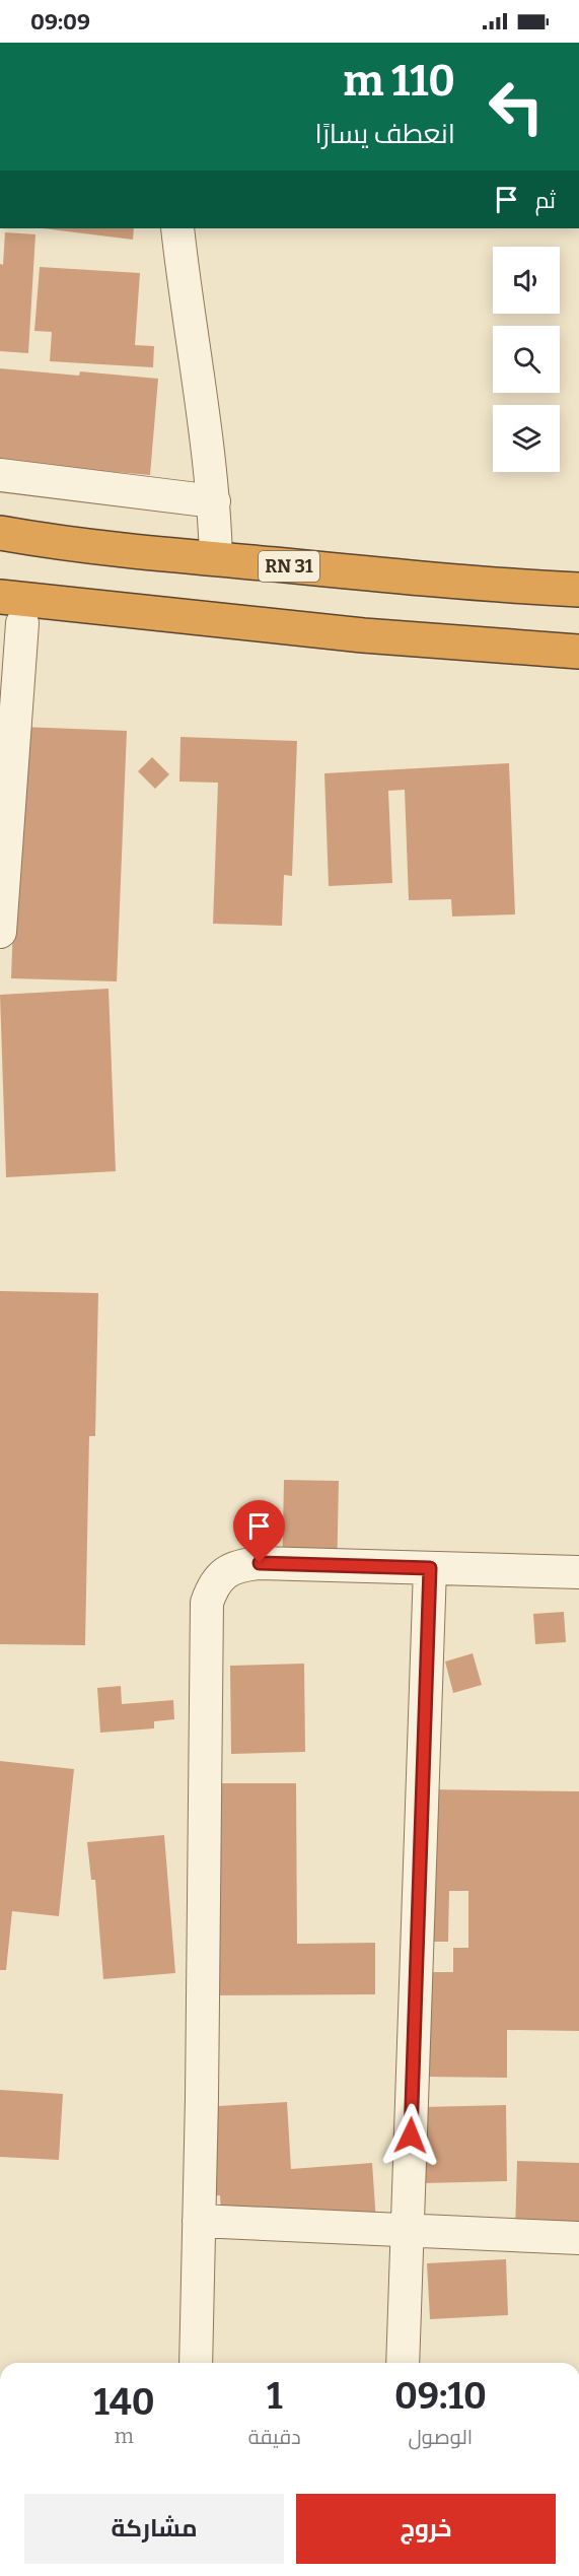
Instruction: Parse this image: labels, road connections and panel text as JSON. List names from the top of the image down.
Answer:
{
  "streets": {
    "highway": ["RN 31"]
  },
  "page": {
    "status": "09:09",
    "turn": ["110 m", "انعطف يسارًا"],
    "then": "ثم",
    "eta": [
      "09:10",
      "الوصول",
      "1",
      "دقيقة",
      "140",
      "m"
    ],
    "buttons": ["خروج", "مشاركة"]
  }
}
